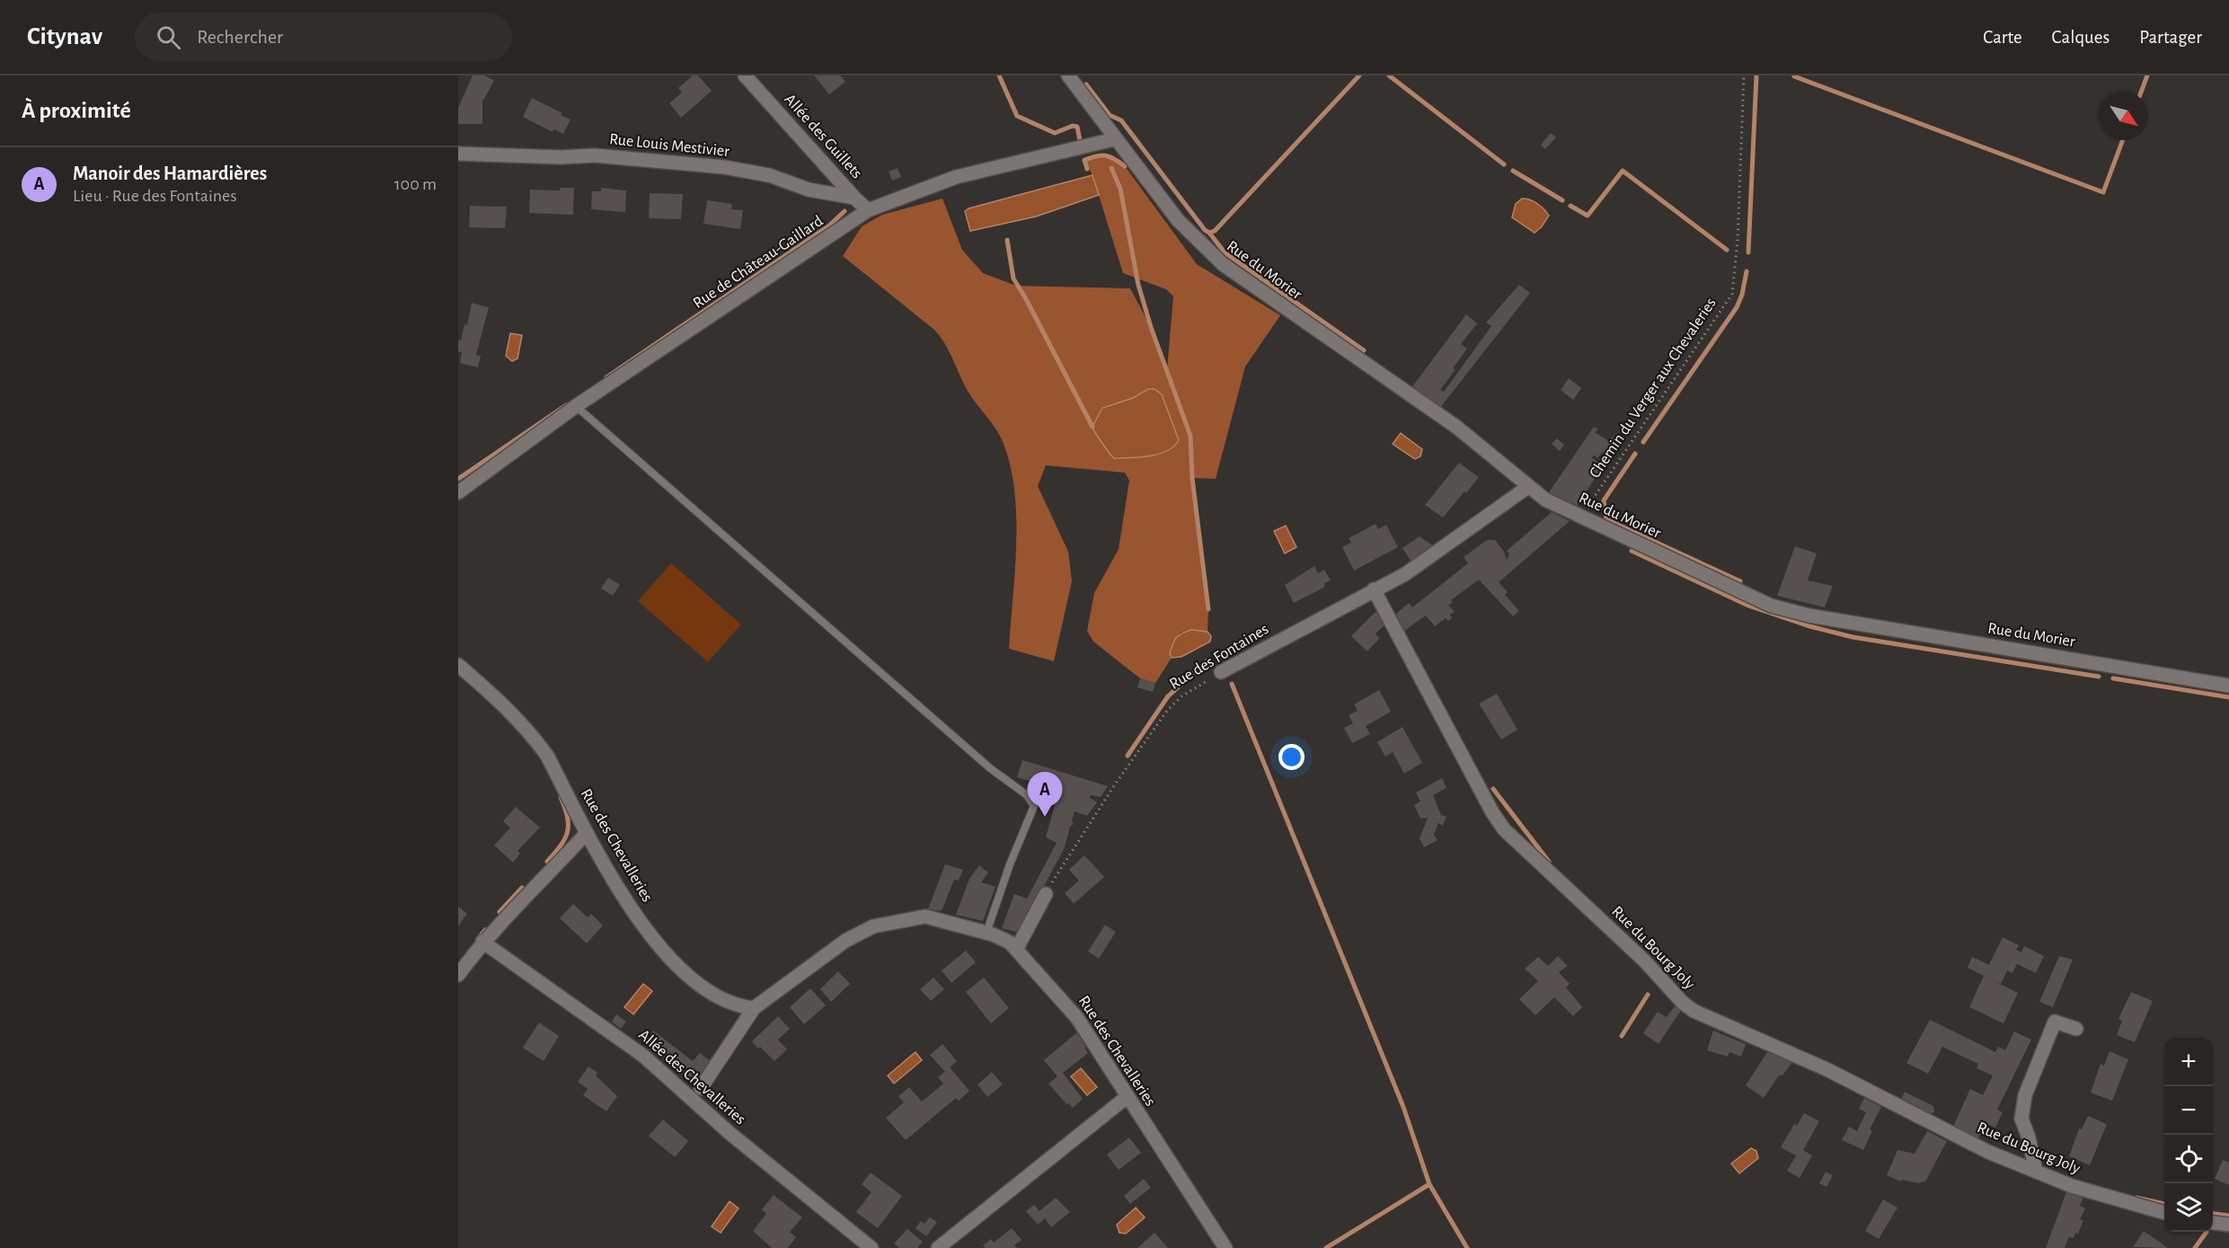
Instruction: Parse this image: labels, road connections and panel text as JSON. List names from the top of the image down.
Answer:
{
  "streets": {
    "street": [
      "Allée des Guillets",
      "Rue Louis Mestivier",
      "Rue de Château-Gaillard",
      "Rue du Morier",
      "Rue des Fontaines",
      "Rue des Chevalleries",
      "Rue du Bourg Joly",
      "Allée des Chevalleries"
    ],
    "path": ["Chemin du Verger aux Chevaleries"]
  },
  "crossings": [
    ["Allée des Guillets", "Rue Louis Mestivier"],
    ["Rue de Château-Gaillard", "Rue du Morier"],
    ["Rue du Morier", "Chemin du Verger aux Chevaleries"],
    ["Rue du Morier", "Rue des Fontaines"],
    ["Rue des Fontaines", "Rue du Bourg Joly"]
  ],
  "north": "bottom right",
  "page": {
    "header": "Citynav",
    "search": "Rechercher",
    "nav": ["Carte", "Calques", "Partager"],
    "heading": "À proximité",
    "list": [
      {
        "mark": "A",
        "name": "Manoir des Hamardières",
        "note": "Lieu · Rue des Fontaines",
        "value": "100 m"
      }
    ],
    "pins": "A",
    "map_buttons": ["+", "−"]
  }
}
